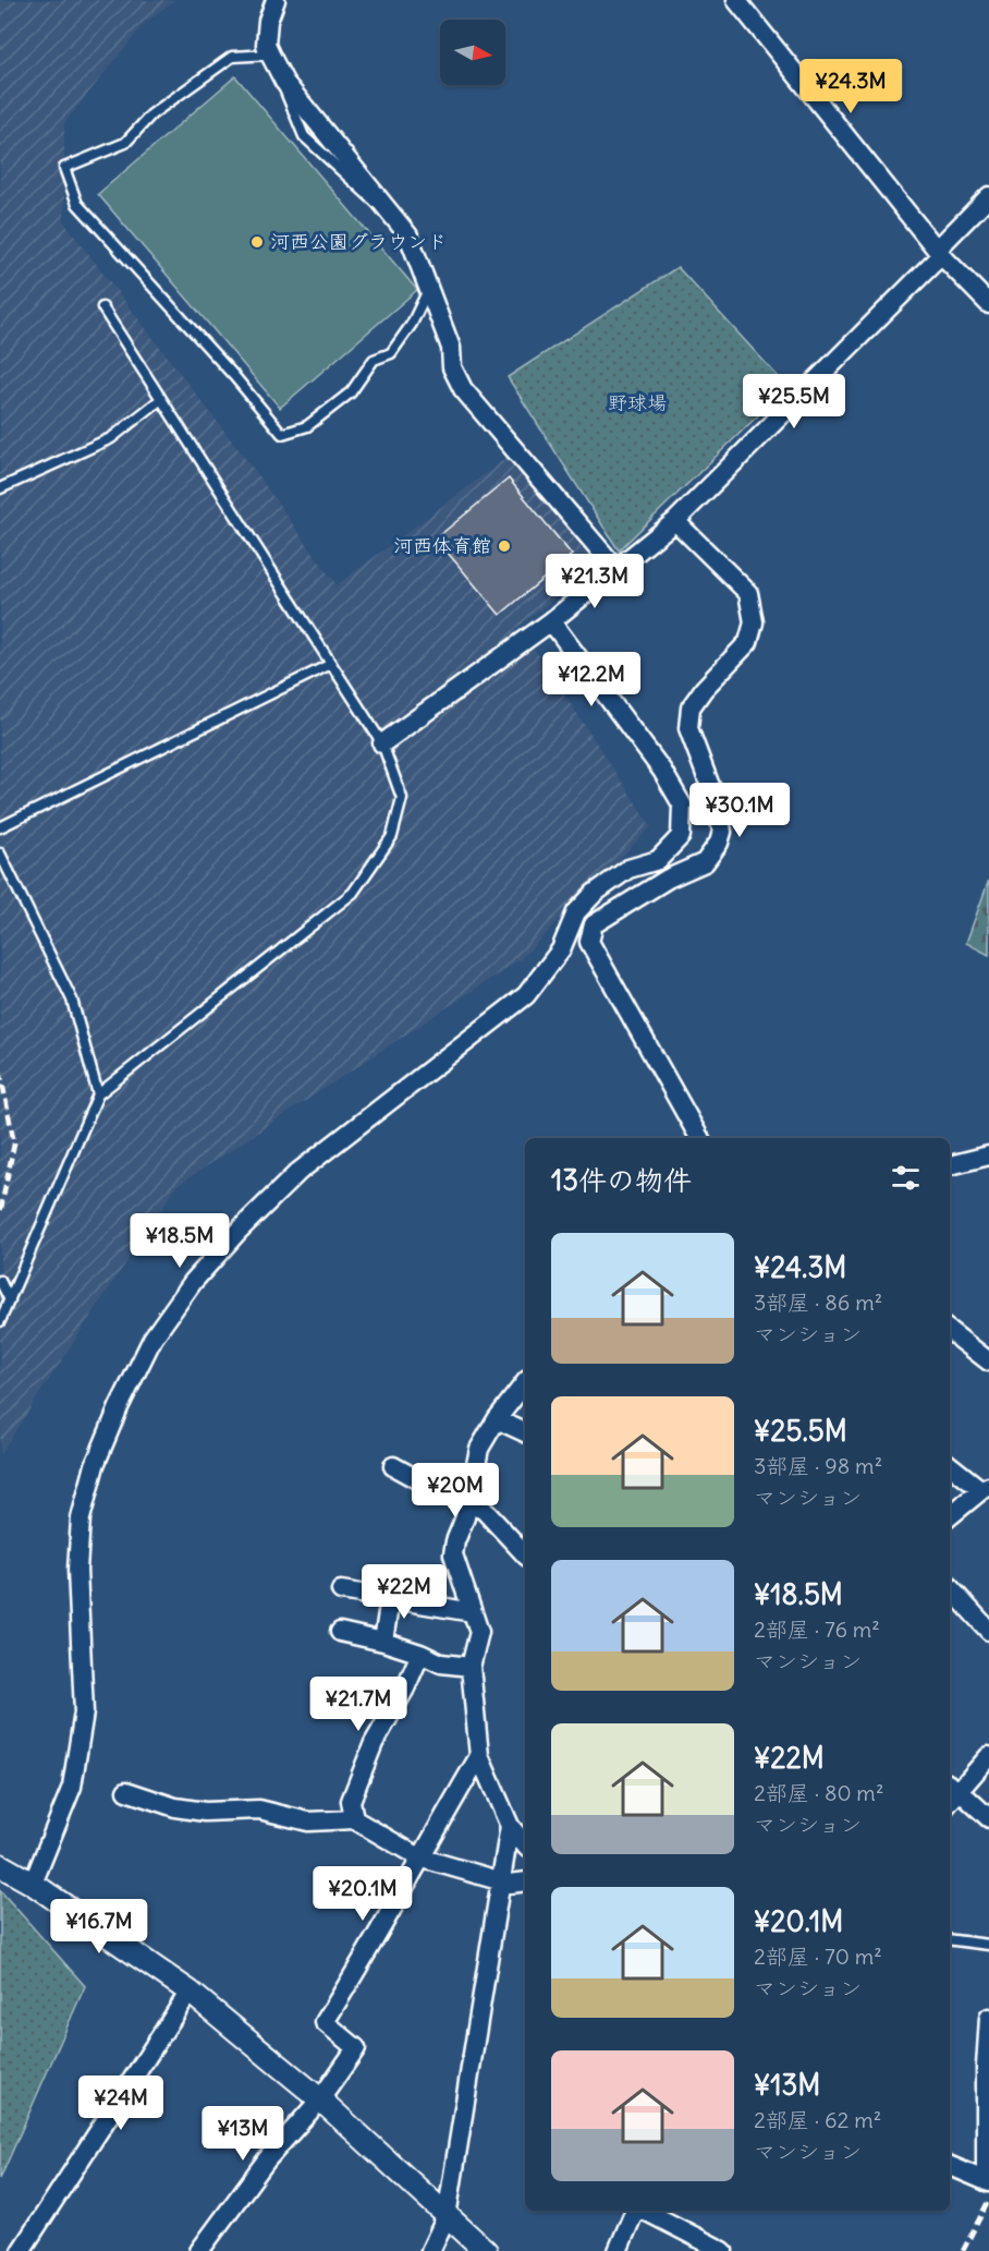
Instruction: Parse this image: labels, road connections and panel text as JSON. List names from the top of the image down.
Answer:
{
  "parks": ["野球場"],
  "places": ["河西公園グラウンド", "河西体育館"],
  "north": "right",
  "page": {
    "price": [
      "¥24.3M",
      "¥25.5M",
      "¥21.3M",
      "¥12.2M",
      "¥30.1M",
      "¥18.5M",
      "¥20M",
      "¥22M",
      "¥21.7M",
      "¥20.1M",
      "¥16.7M",
      "¥24M",
      "¥13M"
    ],
    "heading": "13件の物件",
    "list": [
      {
        "name": "¥24.3M",
        "note": "3部屋 · 86 m² · マンション"
      },
      {
        "name": "¥25.5M",
        "note": "3部屋 · 98 m² · マンション"
      },
      {
        "name": "¥18.5M",
        "note": "2部屋 · 76 m² · マンション"
      },
      {
        "name": "¥22M",
        "note": "2部屋 · 80 m² · マンション"
      },
      {
        "name": "¥20.1M",
        "note": "2部屋 · 70 m² · マンション"
      },
      {
        "name": "¥13M",
        "note": "2部屋 · 62 m² · マンション"
      }
    ]
  }
}
